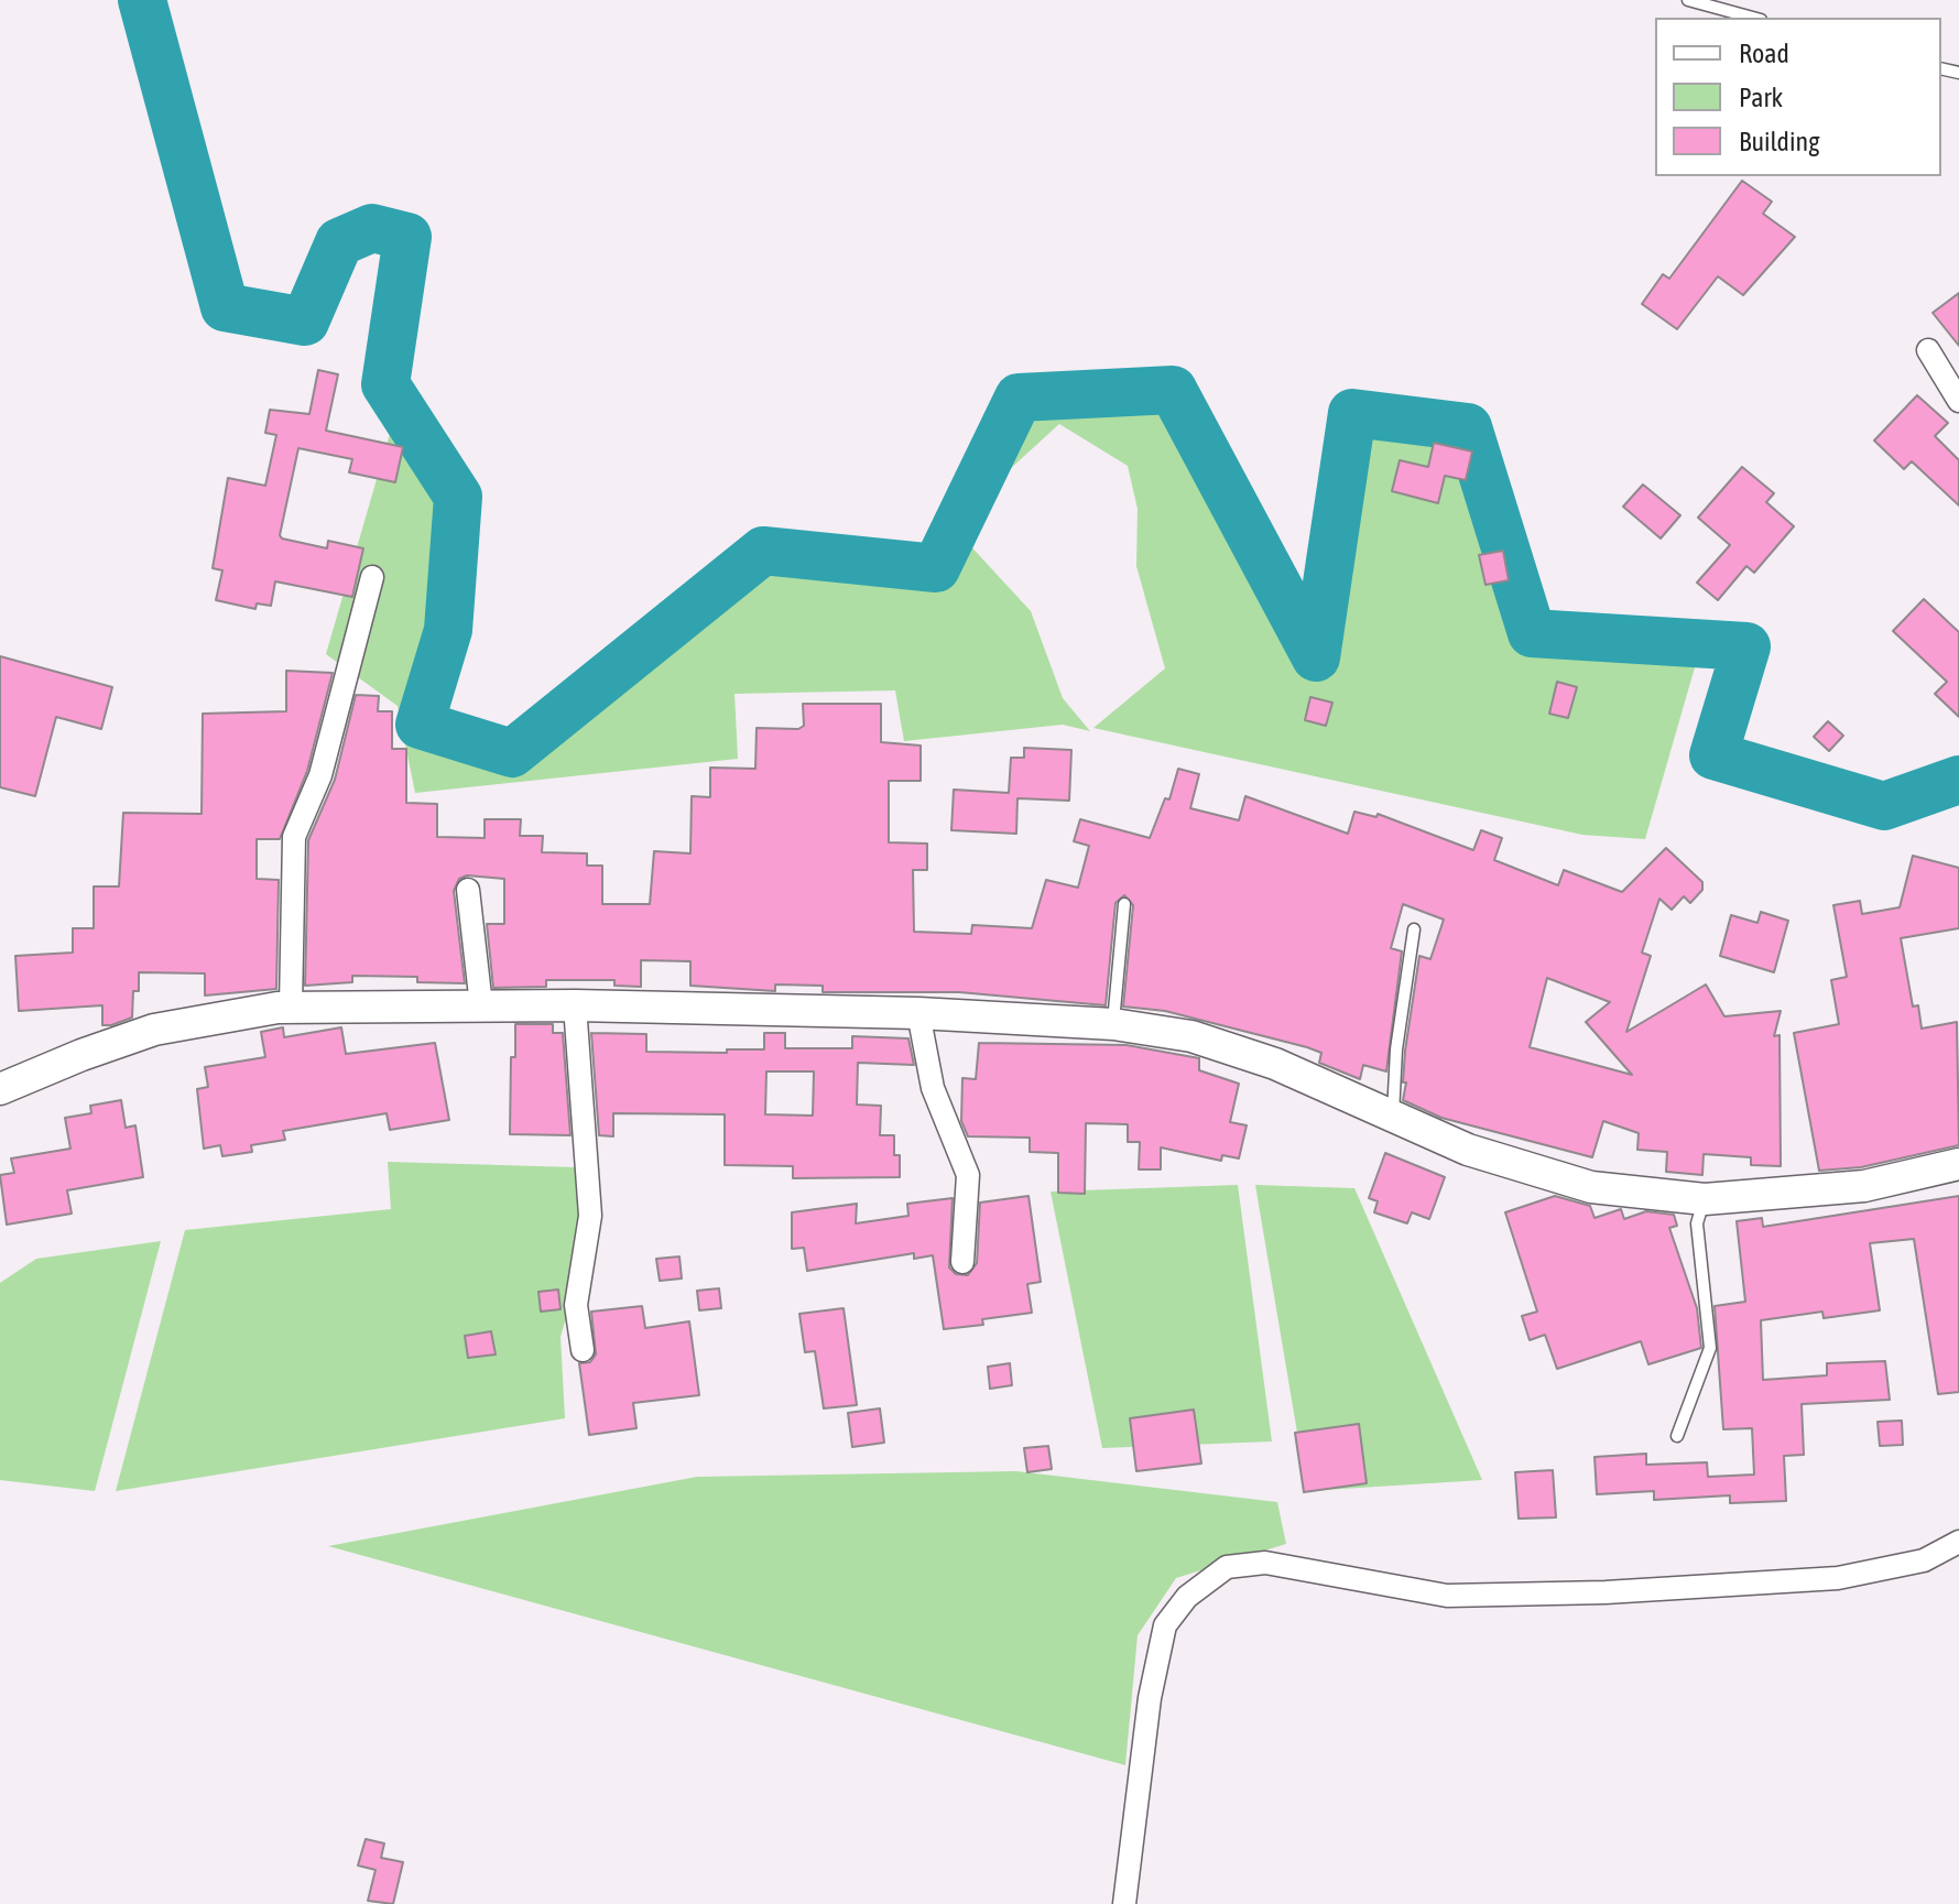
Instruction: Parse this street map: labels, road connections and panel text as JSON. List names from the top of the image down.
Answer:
{
  "legend": ["Road", "Park", "Building"]
}
